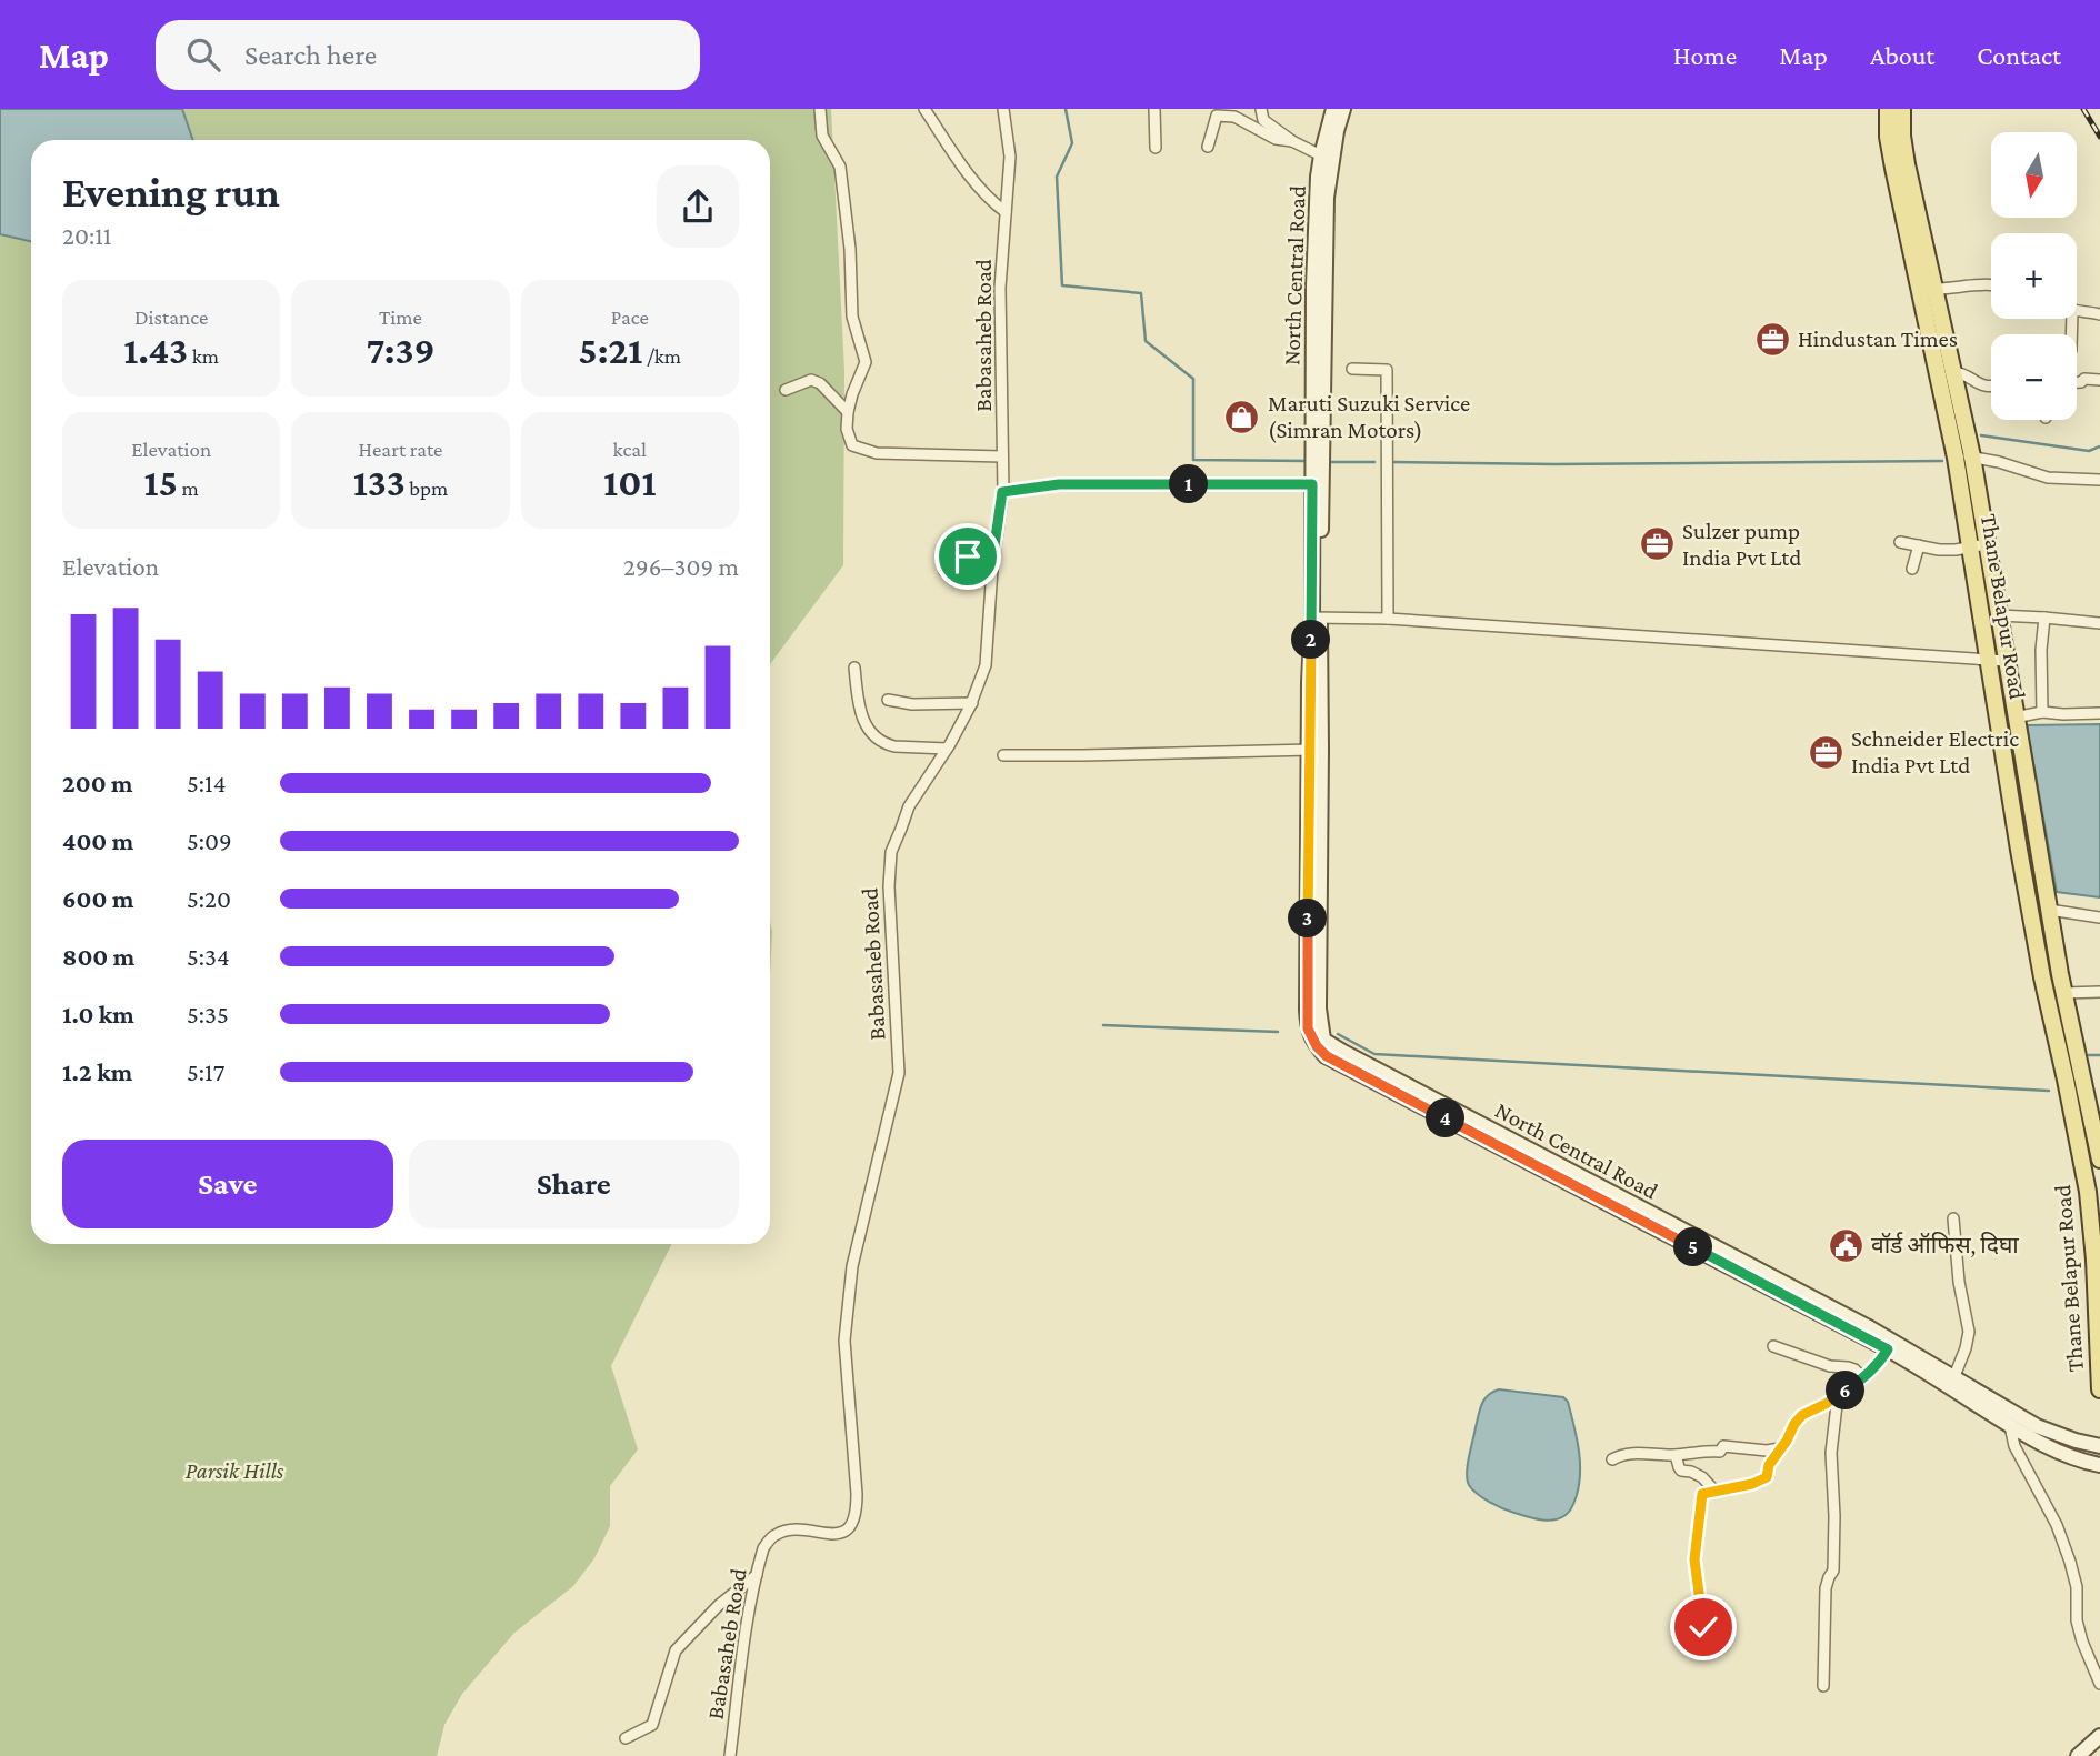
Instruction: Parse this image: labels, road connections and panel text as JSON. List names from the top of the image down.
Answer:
{
  "streets": {
    "main road": ["North Central Road", "Thane Belapur Road"],
    "street": ["Babasaheb Road"]
  },
  "parks": ["Parsik Hills"],
  "places": {
    "office": ["Hindustan Times", "Sulzer pump India Pvt Ltd", "Schneider Electric India Pvt Ltd"],
    "shop": ["Maruti Suzuki Service (Simran Motors)"],
    "public building": ["वॉर्ड ऑफिस, दिघा"]
  },
  "north": "bottom",
  "page": {
    "header": "Map",
    "search": "Search here",
    "nav": [
      "Home",
      "Map",
      "About",
      "Contact"
    ],
    "map_buttons": ["+", "−"],
    "heading": ["Evening run", "20:11"],
    "stats": [
      ["Distance", "1.43 km"],
      ["Time", "7:39"],
      ["Pace", "5:21 /km"],
      ["Elevation", "15 m"],
      ["Heart rate", "133 bpm"],
      ["kcal", "101"]
    ],
    "pins": [
      "1",
      "2",
      "3",
      "4",
      "5",
      "6"
    ],
    "chart": ["Elevation", "296–309 m"],
    "list": [
      {
        "name": "200 m",
        "note": "5:14"
      },
      {
        "name": "400 m",
        "note": "5:09"
      },
      {
        "name": "600 m",
        "note": "5:20"
      },
      {
        "name": "800 m",
        "note": "5:34"
      },
      {
        "name": "1.0 km",
        "note": "5:35"
      },
      {
        "name": "1.2 km",
        "note": "5:17"
      }
    ],
    "buttons": ["Save", "Share"]
  }
}
